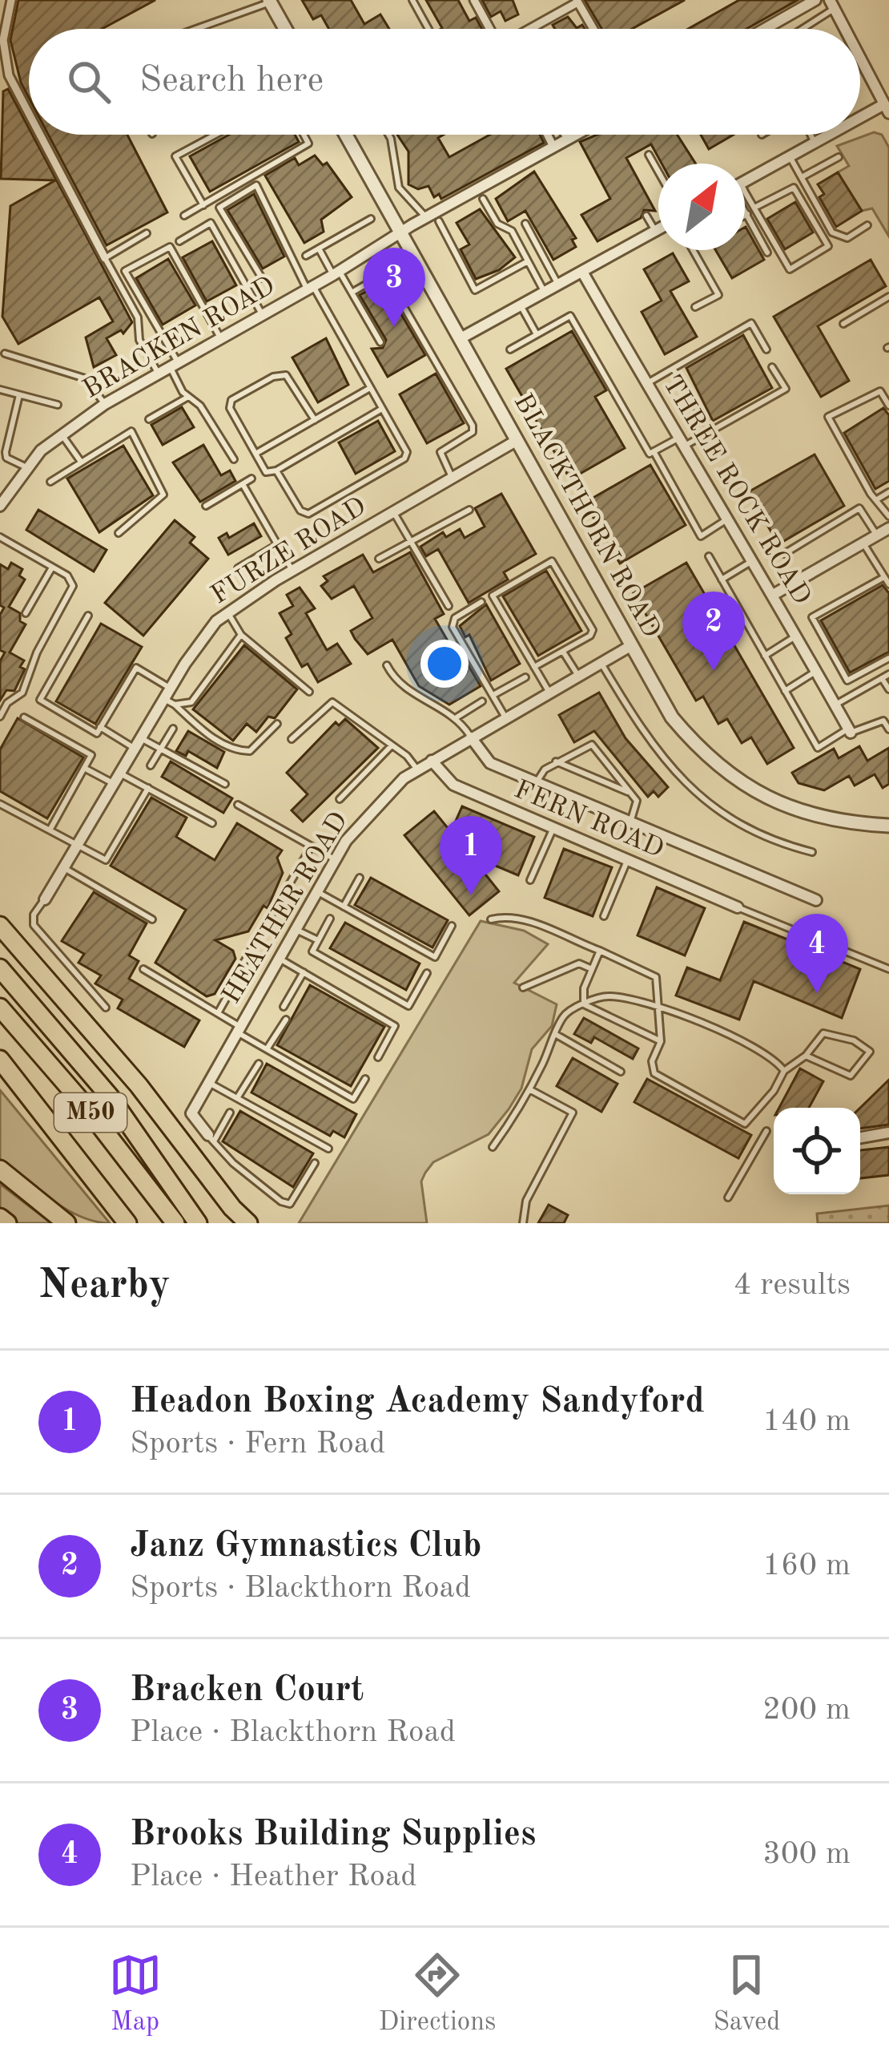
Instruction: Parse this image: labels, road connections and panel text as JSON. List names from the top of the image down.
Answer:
{
  "streets": {
    "highway": ["M50"],
    "street": [
      "BRACKEN ROAD",
      "THREE ROCK ROAD",
      "BLACKTHORN ROAD",
      "FURZE ROAD",
      "FERN ROAD",
      "HEATHER ROAD"
    ]
  },
  "crossings": [
    ["BRACKEN ROAD", "BLACKTHORN ROAD"],
    ["BLACKTHORN ROAD", "FURZE ROAD"],
    ["BLACKTHORN ROAD", "HEATHER ROAD"],
    ["FERN ROAD", "HEATHER ROAD"]
  ],
  "north": "top right",
  "page": {
    "search": "Search here",
    "pins": [
      "3",
      "2",
      "1",
      "4"
    ],
    "heading": ["Nearby", "4 results"],
    "list": [
      {
        "mark": "1",
        "name": "Headon Boxing Academy Sandyford",
        "note": "Sports · Fern Road",
        "value": "140 m"
      },
      {
        "mark": "2",
        "name": "Janz Gymnastics Club",
        "note": "Sports · Blackthorn Road",
        "value": "160 m"
      },
      {
        "mark": "3",
        "name": "Bracken Court",
        "note": "Place · Blackthorn Road",
        "value": "200 m"
      },
      {
        "mark": "4",
        "name": "Brooks Building Supplies",
        "note": "Place · Heather Road",
        "value": "300 m"
      }
    ],
    "nav": ["Map", "Directions", "Saved"]
  }
}
